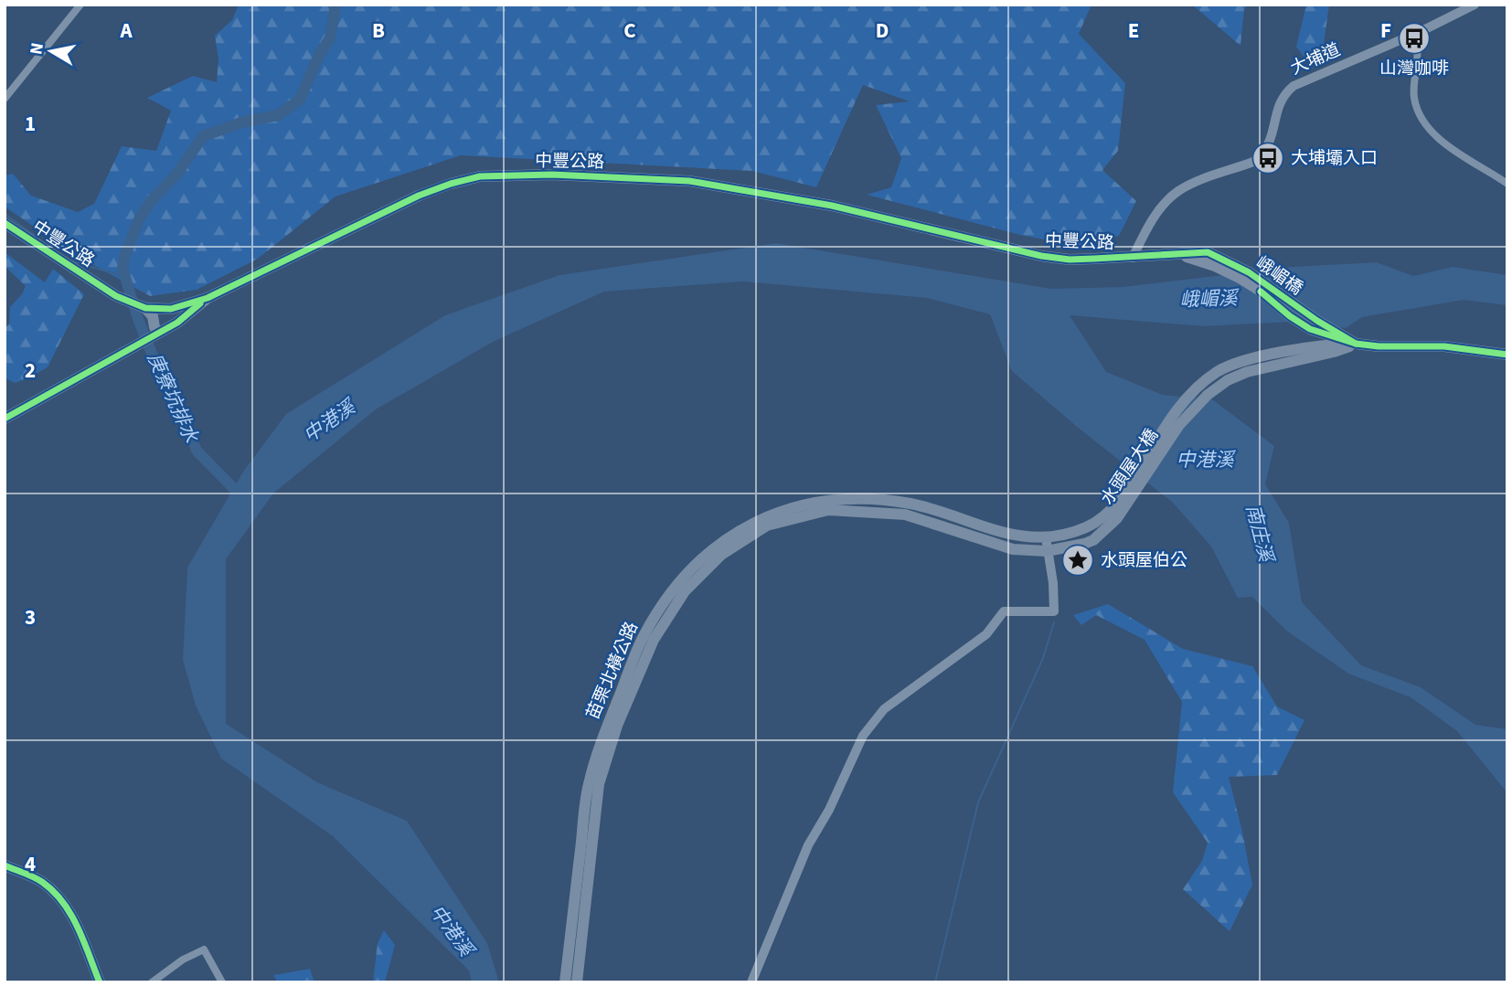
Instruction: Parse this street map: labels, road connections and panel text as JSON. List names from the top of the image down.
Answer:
{
  "streets": {
    "main road": [
      "中豐公路",
      "峨嵋橋",
      "水頭屋大橋",
      "苗栗北橫公路"
    ],
    "street": ["大埔道"]
  },
  "crossings": [
    ["大埔道", "中豐公路"],
    ["中豐公路", "峨嵋橋"],
    ["峨嵋橋", "水頭屋大橋"],
    ["水頭屋大橋", "苗栗北橫公路"]
  ],
  "water": [
    "峨嵋溪",
    "庚寮坑排水",
    "中港溪",
    "南庄溪"
  ],
  "places": {
    "bus stop": ["山灣咖啡", "大埔壩入口"],
    "place": ["水頭屋伯公"]
  },
  "north": "left",
  "grid": {
    "columns": [
      "A",
      "B",
      "C",
      "D",
      "E",
      "F"
    ],
    "rows": [
      "1",
      "2",
      "3",
      "4"
    ]
  }
}
